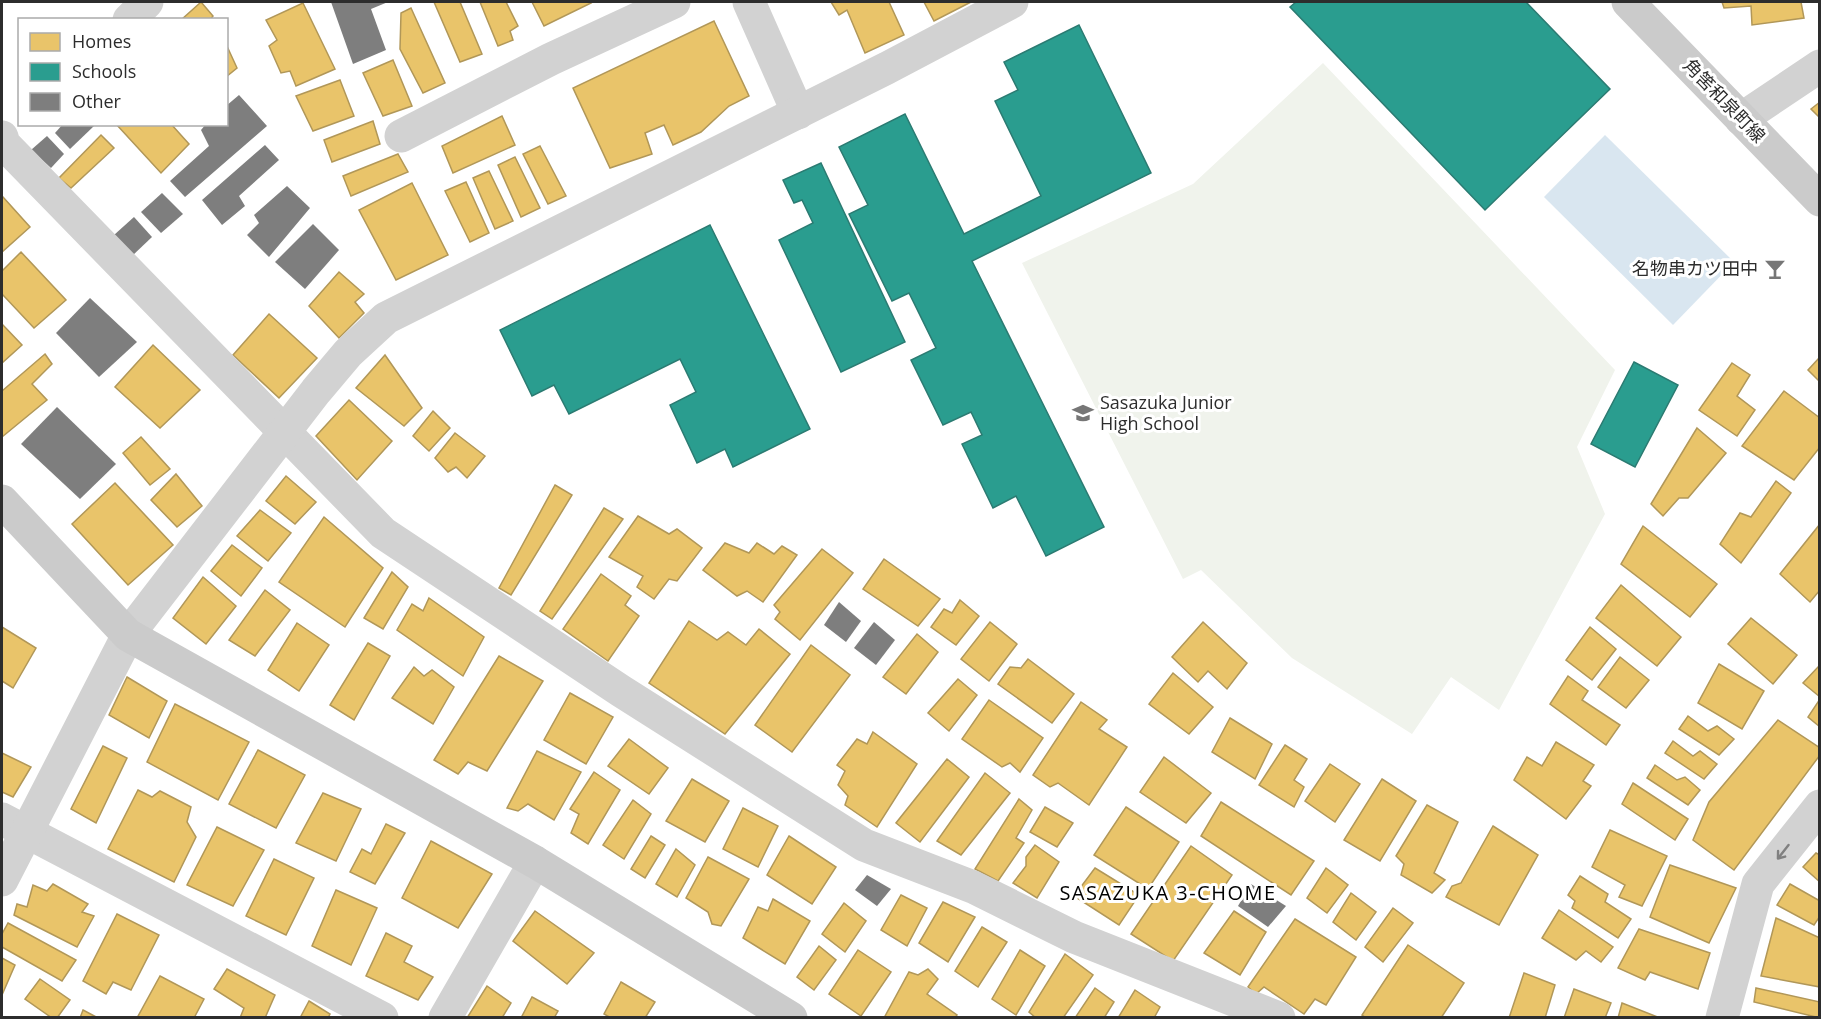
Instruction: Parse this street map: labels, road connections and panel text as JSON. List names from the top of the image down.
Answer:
{
  "streets": {
    "street": ["角筈和泉町線"]
  },
  "districts": ["SASAZUKA 3-CHOME"],
  "places": {
    "bar": ["名物串カツ田中"],
    "school or university": ["Sasazuka Junior High School"]
  },
  "legend": ["Homes", "Schools", "Other"]
}
